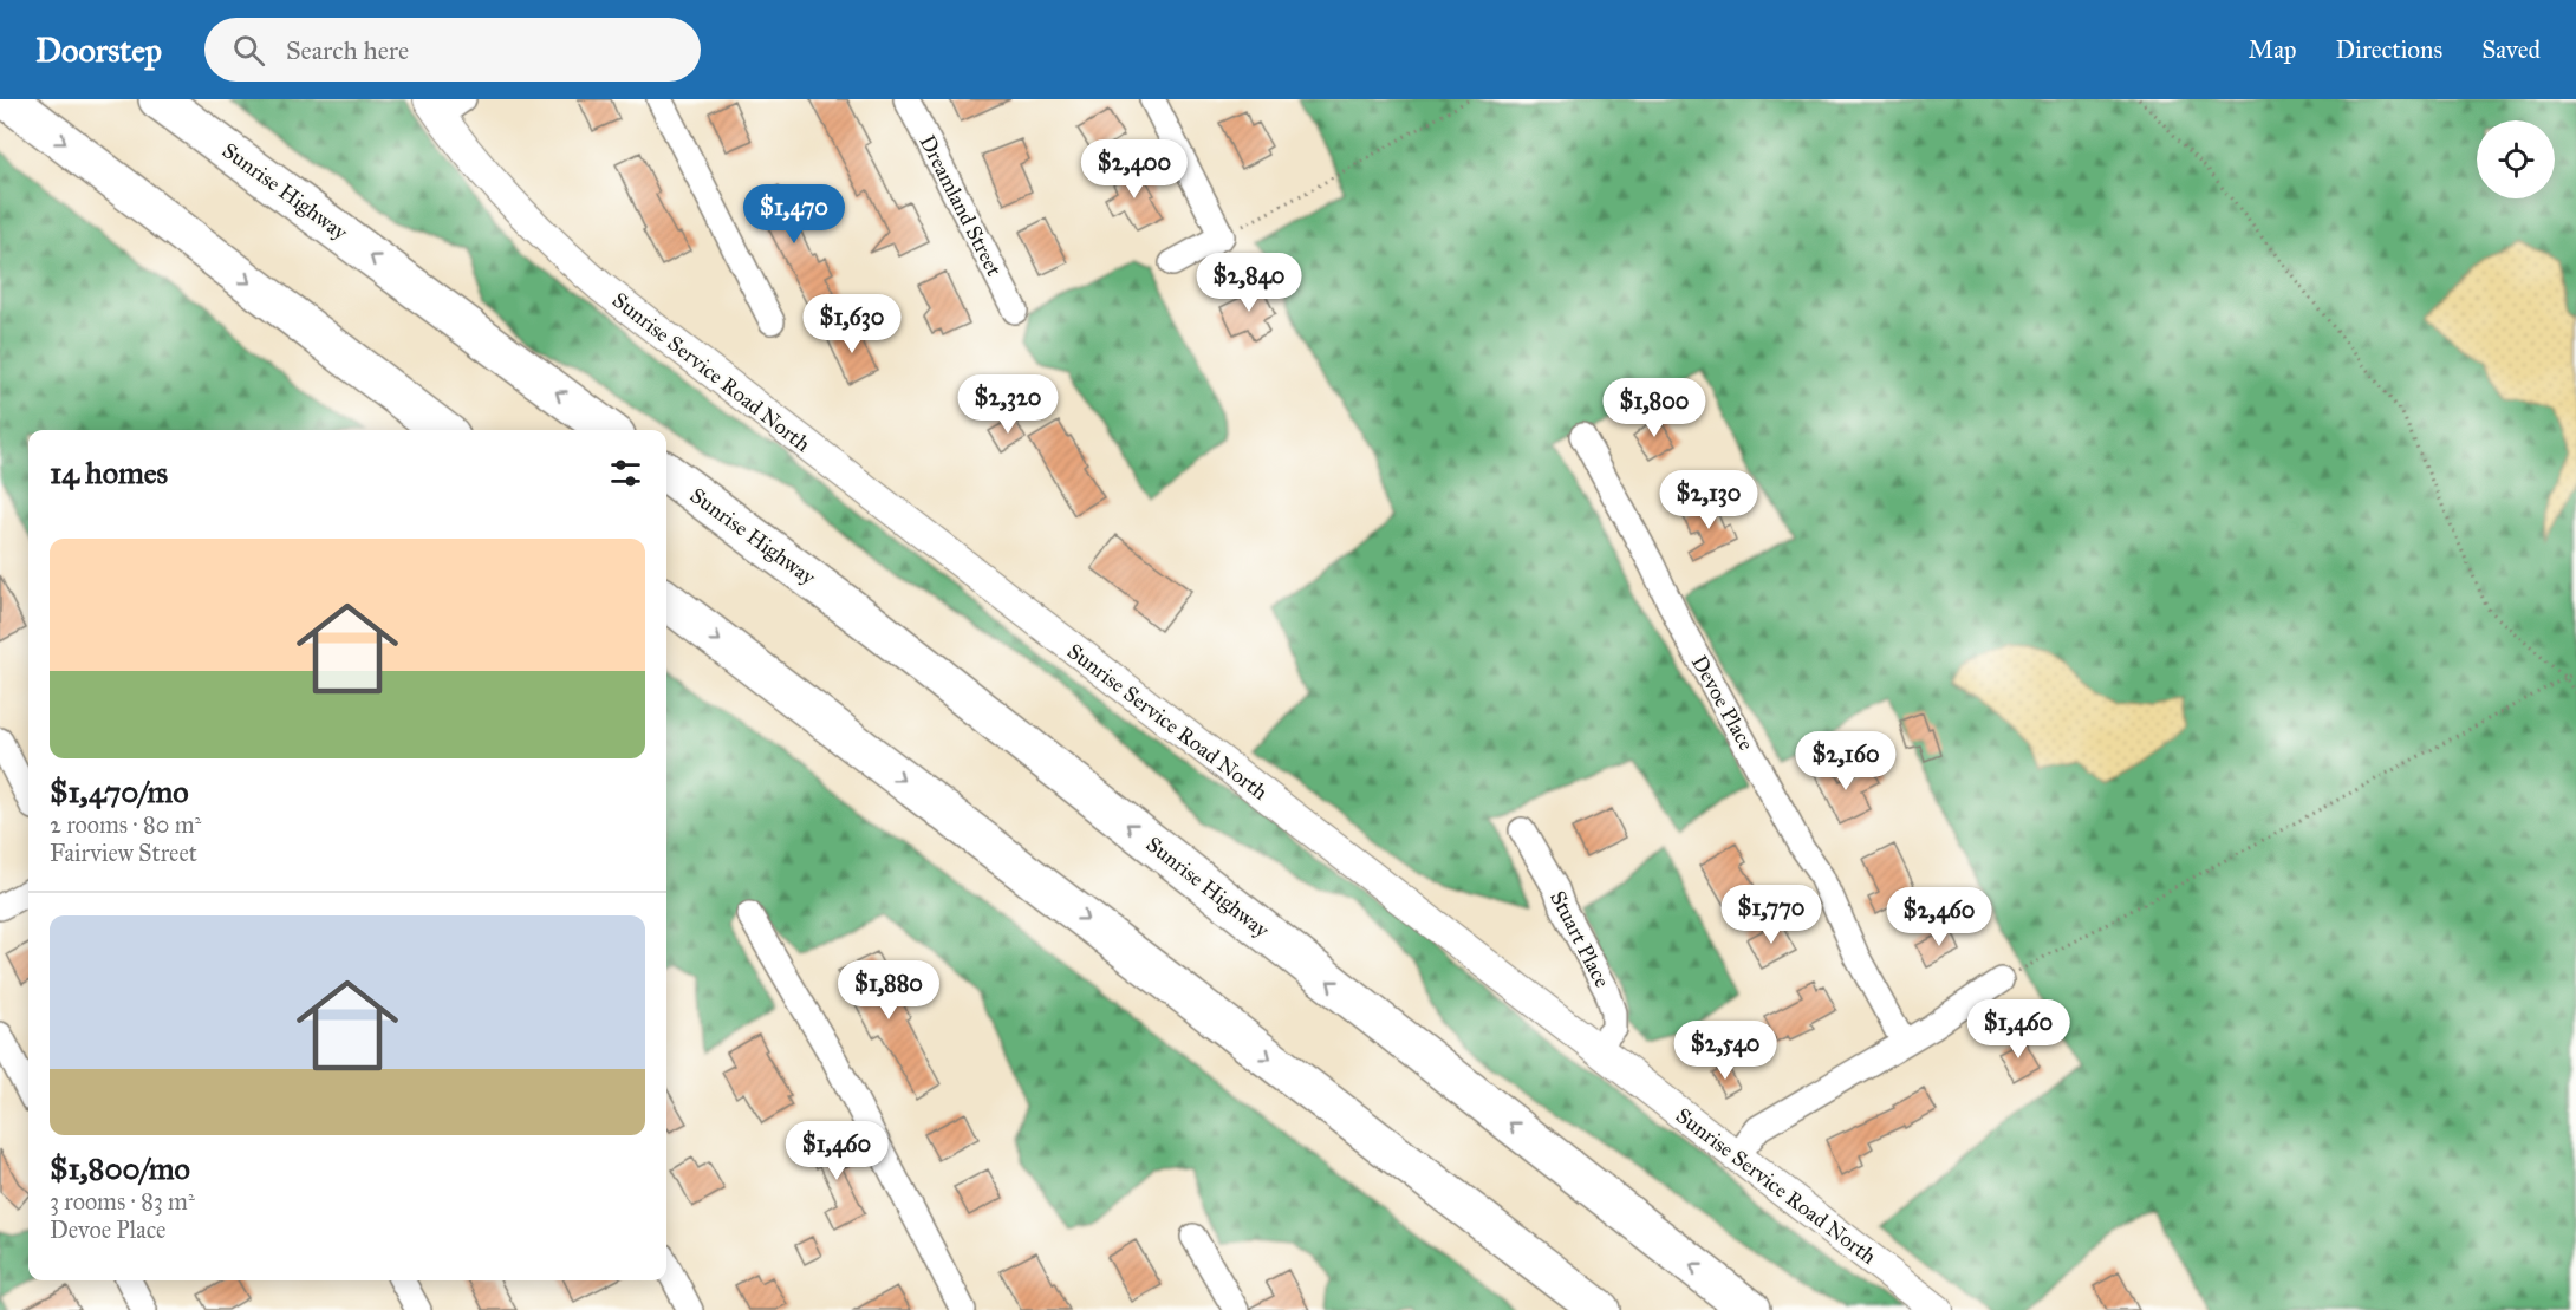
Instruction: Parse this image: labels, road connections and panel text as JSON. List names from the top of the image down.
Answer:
{
  "streets": {
    "highway": ["Sunrise Highway"],
    "street": [
      "Dreamland Street",
      "Sunrise Service Road North",
      "Devoe Place",
      "Stuart Place"
    ]
  },
  "crossings": [
    ["Sunrise Service Road North", "Stuart Place"]
  ],
  "page": {
    "header": "Doorstep",
    "search": "Search here",
    "nav": ["Map", "Directions", "Saved"],
    "price": [
      "$2,400",
      "$1,470",
      "$2,840",
      "$1,630",
      "$2,320",
      "$1,800",
      "$2,130",
      "$2,160",
      "$1,770",
      "$2,460",
      "$1,880",
      "$1,460",
      "$2,540",
      "$1,460"
    ],
    "heading": "14 homes",
    "list": [
      {
        "name": "$1,470/mo",
        "note": "2 rooms · 80 m² · Fairview Street"
      },
      {
        "name": "$1,800/mo",
        "note": "3 rooms · 83 m² · Devoe Place"
      }
    ]
  }
}
